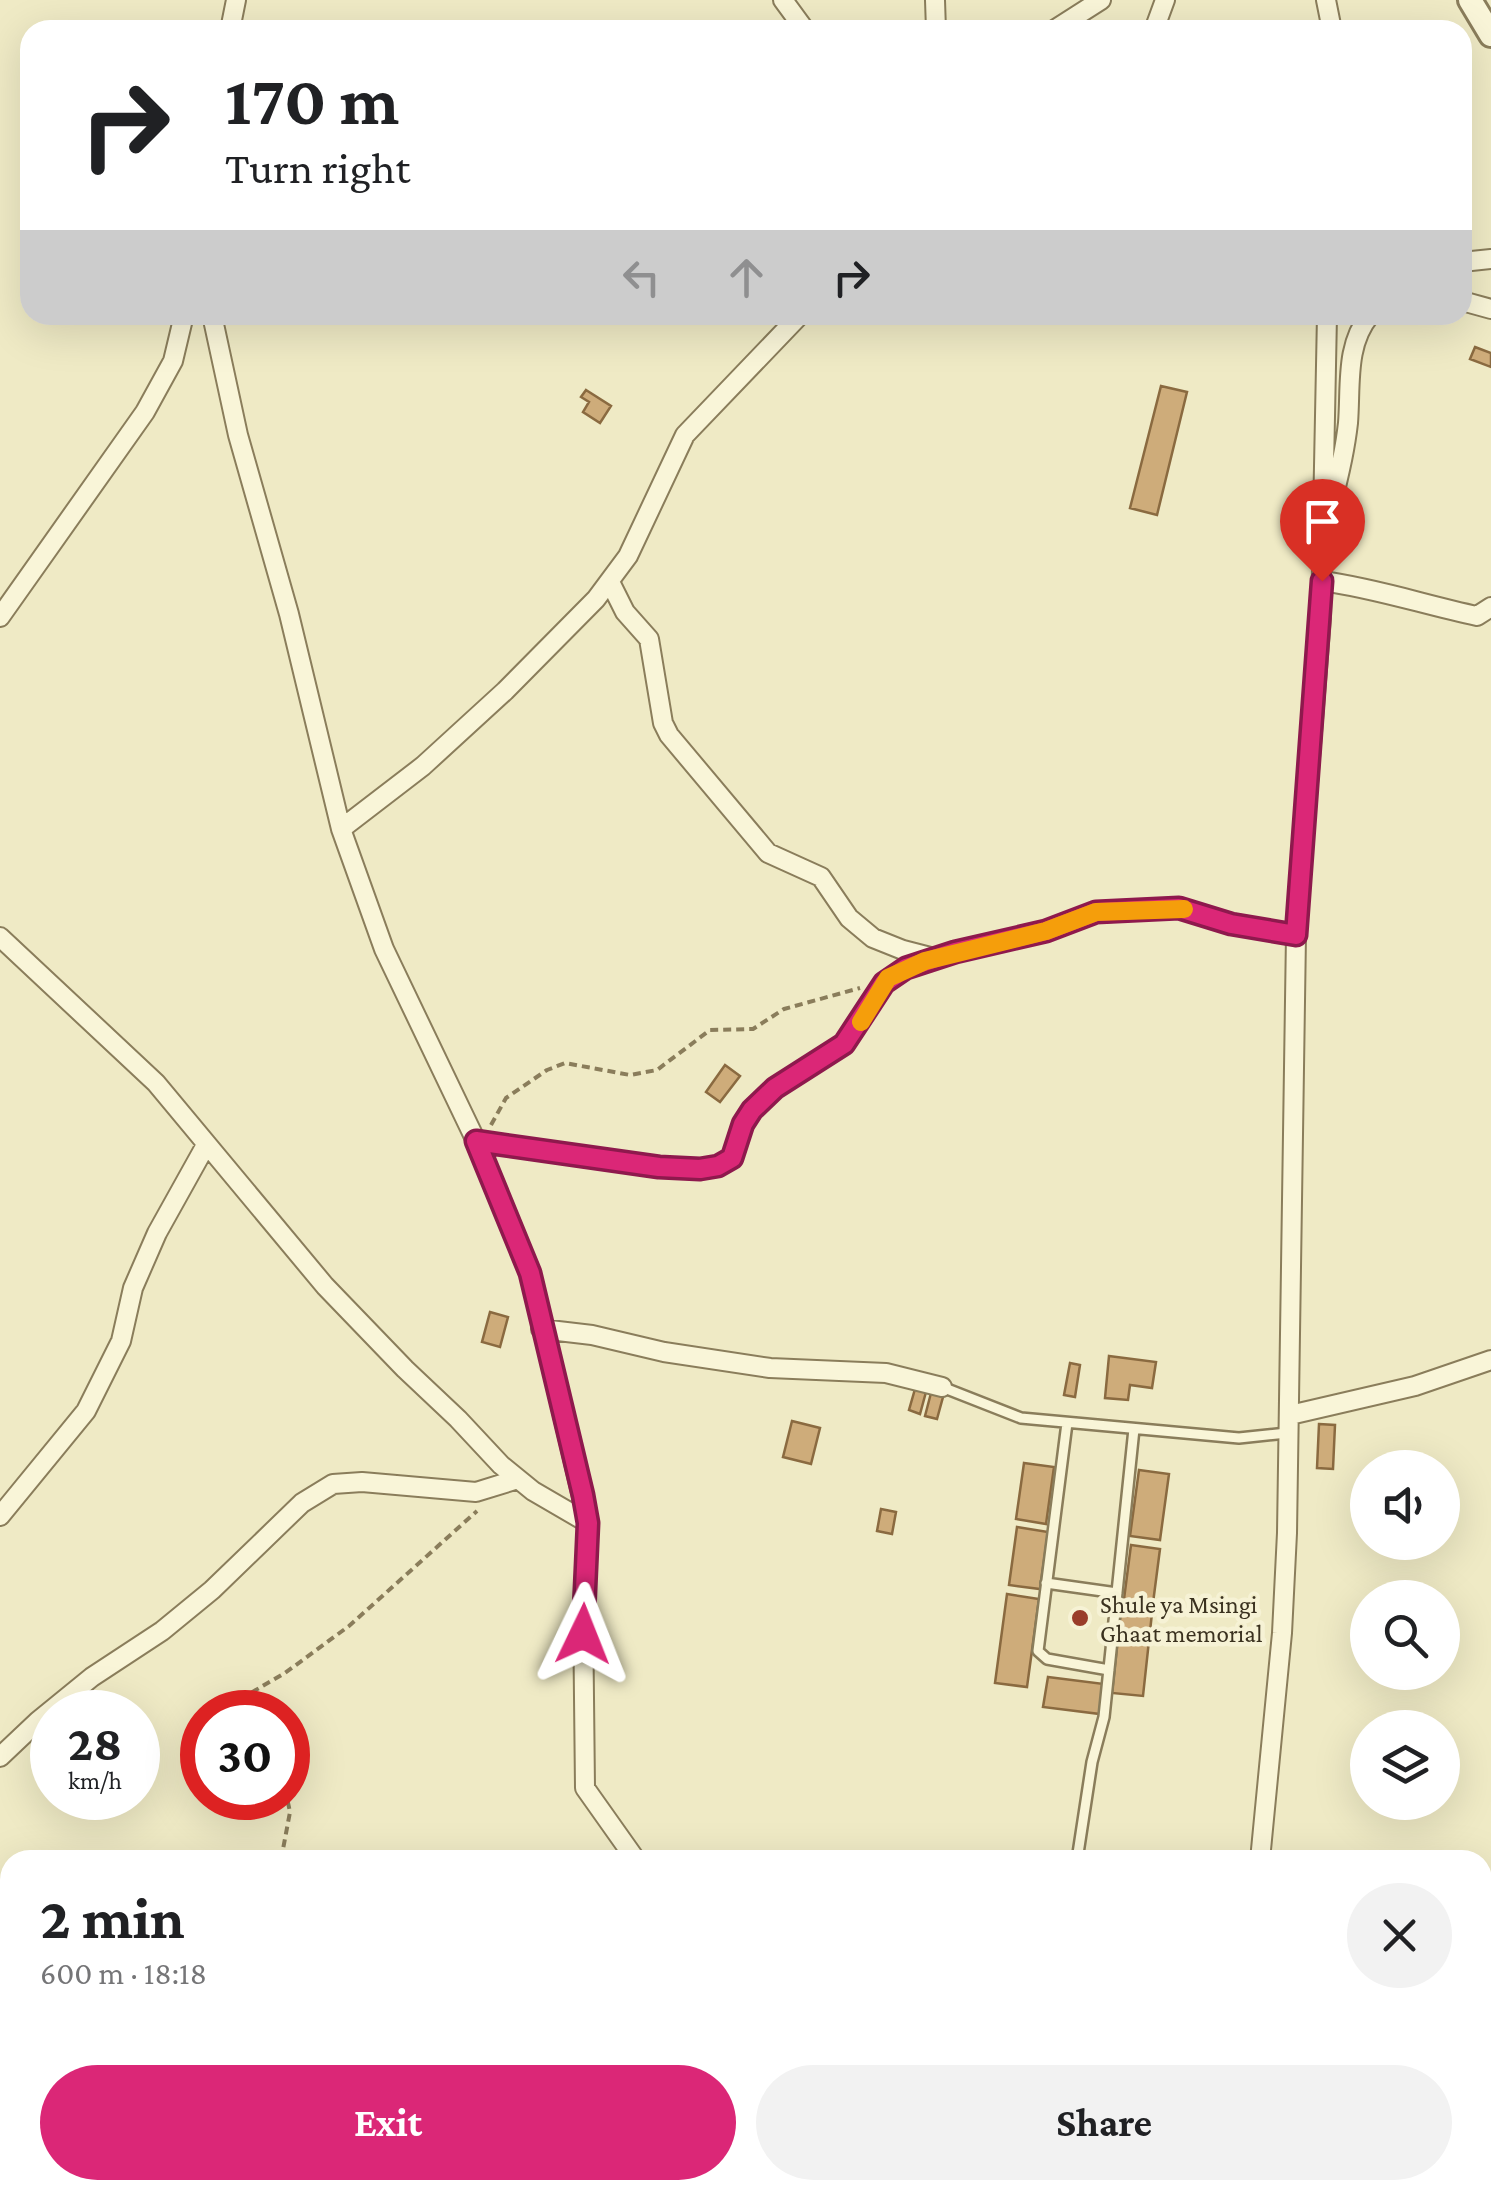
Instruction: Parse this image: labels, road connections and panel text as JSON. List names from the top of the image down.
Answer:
{
  "places": ["Shule ya Msingi Ghaat memorial"],
  "page": {
    "turn": ["170 m", "Turn right"],
    "speed": "28 km/h",
    "limit": "30",
    "heading": ["2 min", "600 m · 18:18"],
    "buttons": ["Exit", "Share"]
  }
}
